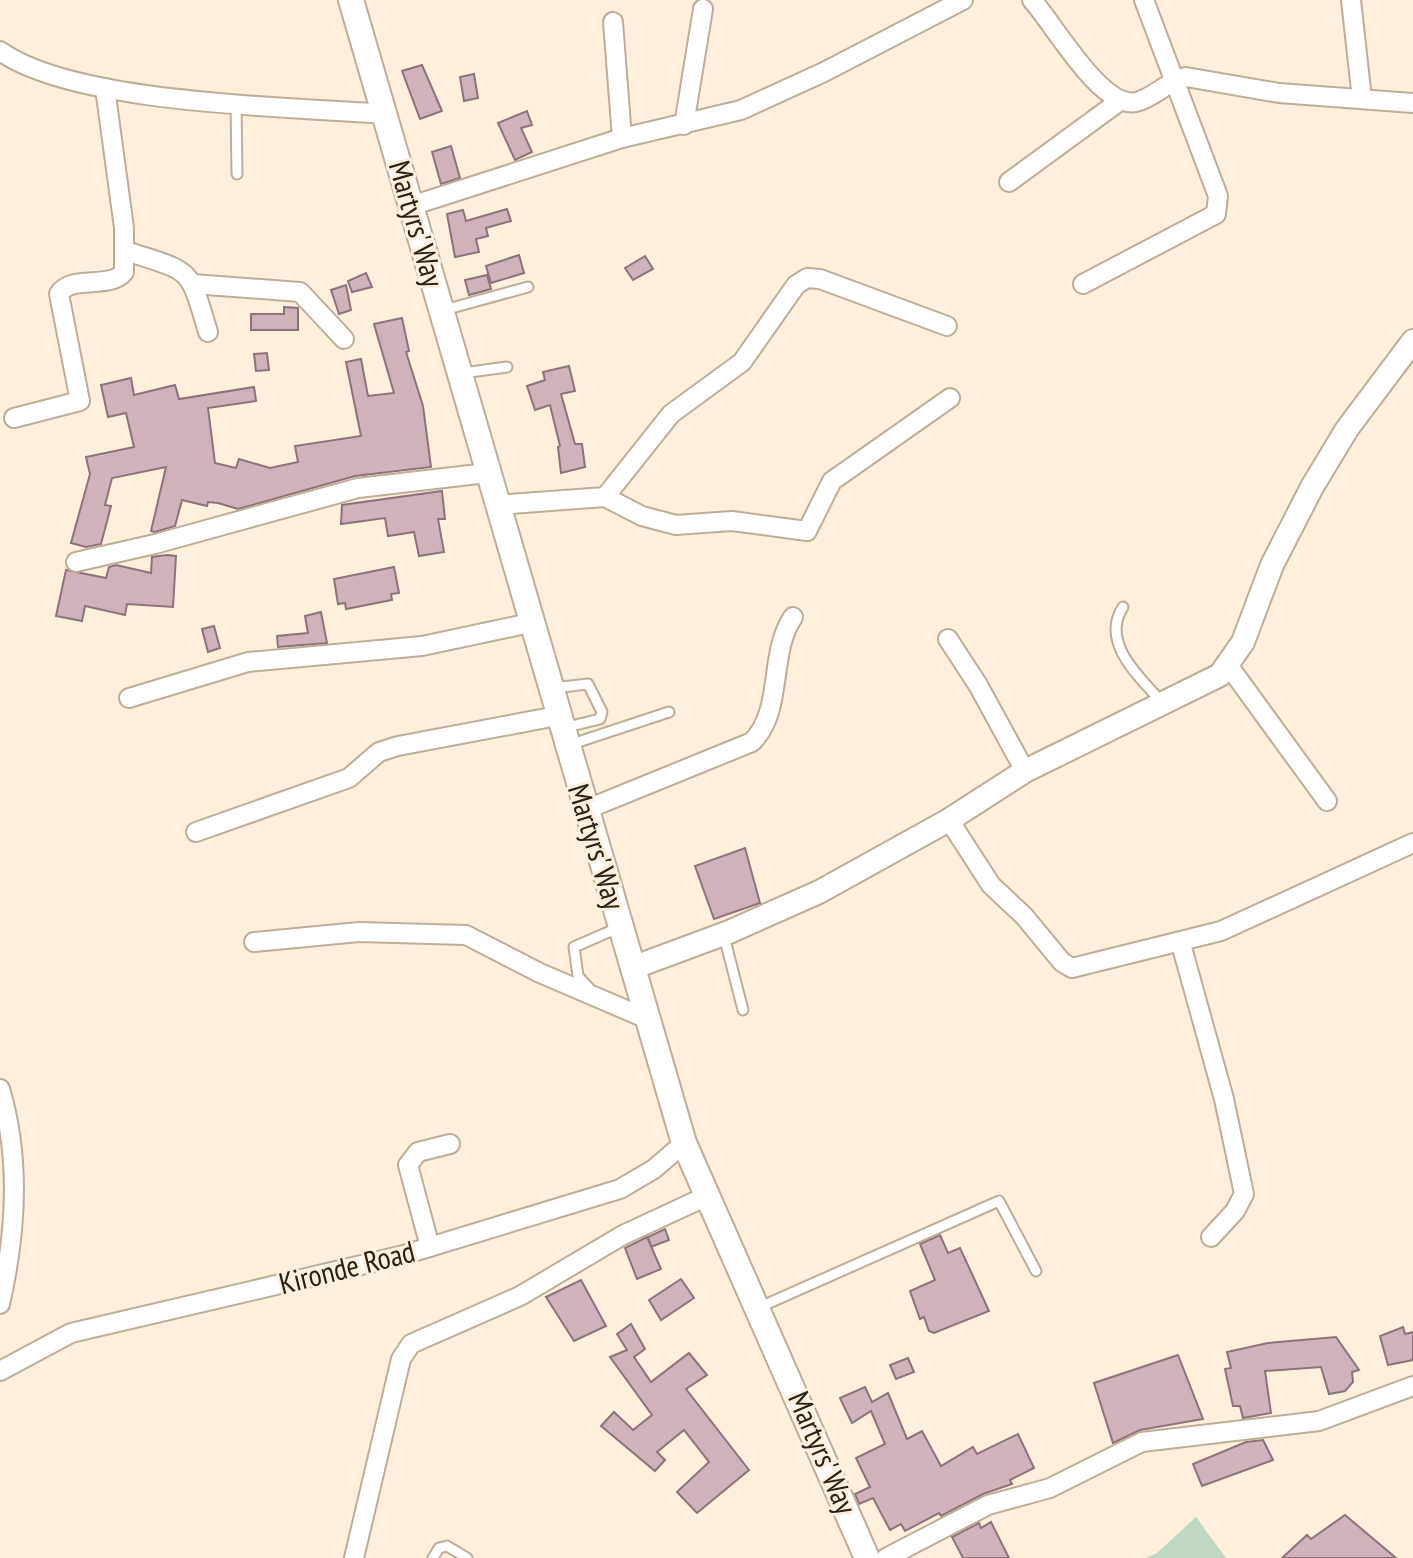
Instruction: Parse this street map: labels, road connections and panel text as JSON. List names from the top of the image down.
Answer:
{
  "streets": {
    "main road": ["Martyrs' Way"],
    "street": ["Kironde Road"]
  },
  "crossings": [
    ["Martyrs' Way", "Kironde Road"]
  ]
}
